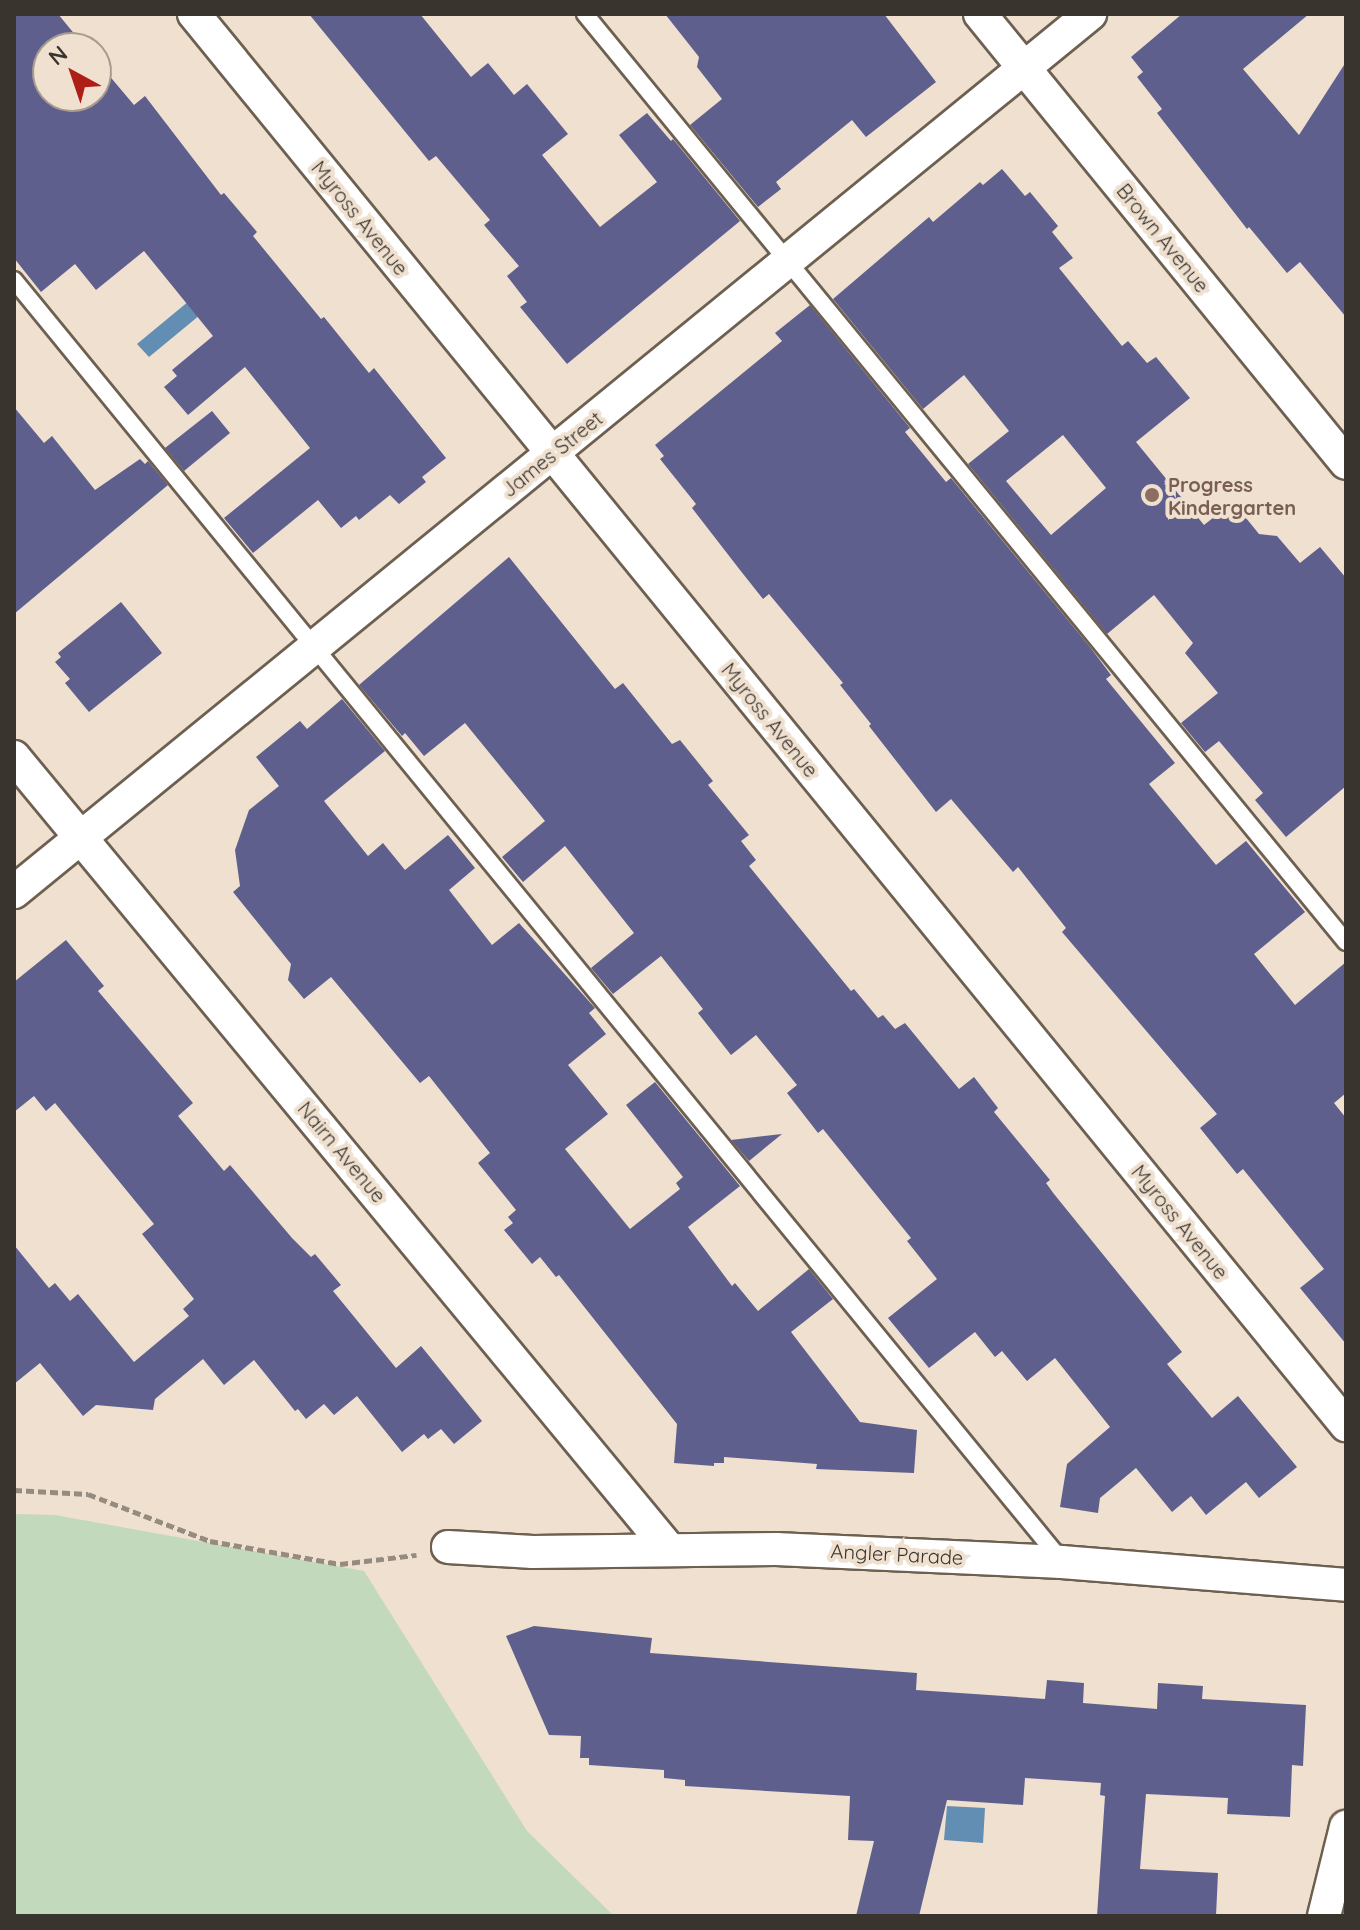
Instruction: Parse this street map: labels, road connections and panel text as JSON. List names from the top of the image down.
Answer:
{
  "streets": {
    "street": [
      "Myross Avenue",
      "Brown Avenue",
      "James Street",
      "Nairn Avenue",
      "Angler Parade"
    ]
  },
  "crossings": [
    ["Myross Avenue", "James Street"],
    ["Brown Avenue", "James Street"],
    ["James Street", "Nairn Avenue"],
    ["Nairn Avenue", "Angler Parade"]
  ],
  "places": ["Progress Kindergarten"],
  "north": "top left"
}
